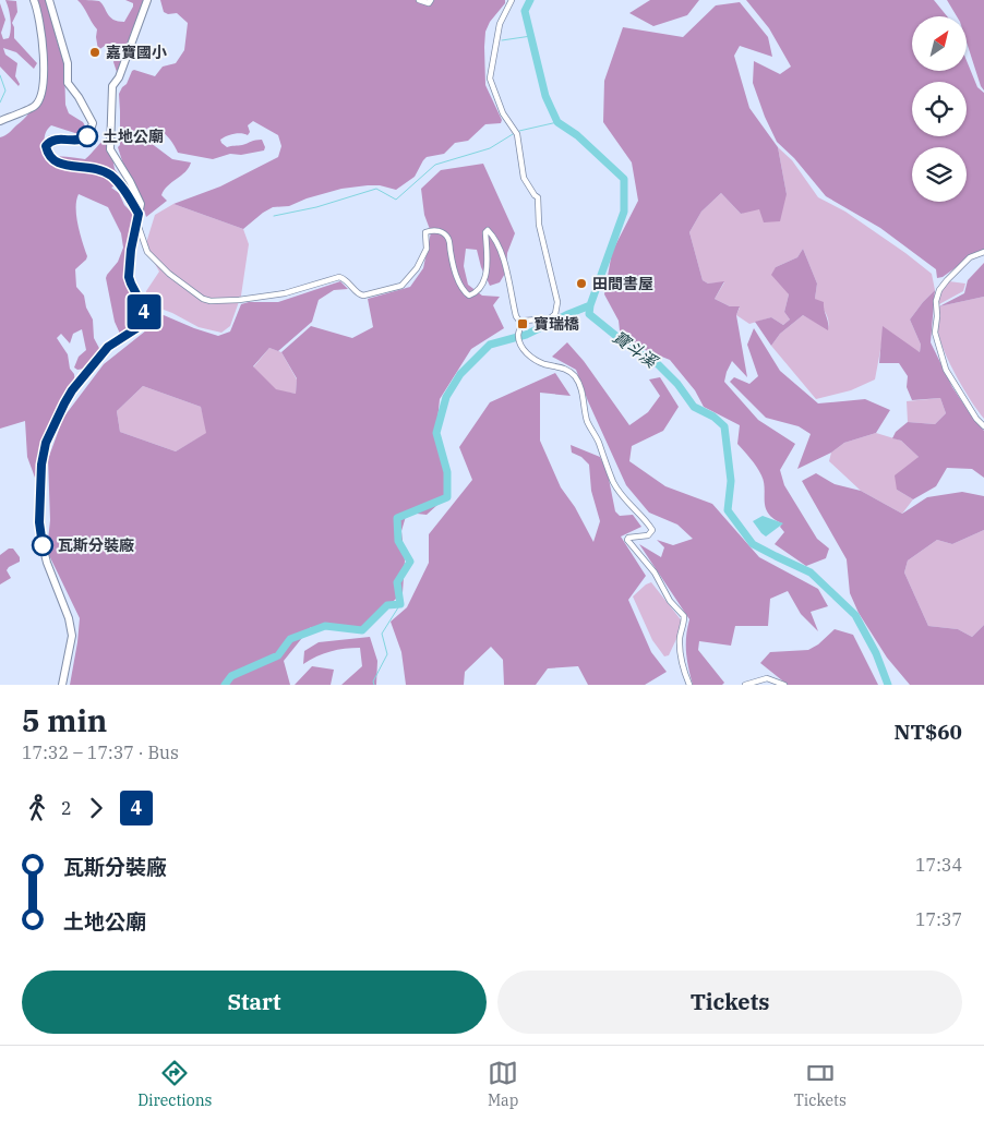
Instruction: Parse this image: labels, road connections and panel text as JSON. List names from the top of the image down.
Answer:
{
  "water": ["寶斗溪"],
  "places": {
    "other": [
      "嘉寶國小",
      "土地公廟",
      "田間書屋",
      "瓦斯分裝廠"
    ],
    "transit": ["寶瑞橋"]
  },
  "lines": ["bus line 4"],
  "north": "top right",
  "page": {
    "on_map": "4",
    "heading": ["5 min", "17:32 – 17:37 · Bus", "NT$60"],
    "legs": ["2", "4"],
    "list": [
      {
        "name": "瓦斯分裝廠",
        "value": "17:34"
      },
      {
        "name": "土地公廟",
        "value": "17:37"
      }
    ],
    "buttons": ["Start", "Tickets"],
    "tabs": ["Directions", "Map", "Tickets"]
  }
}
